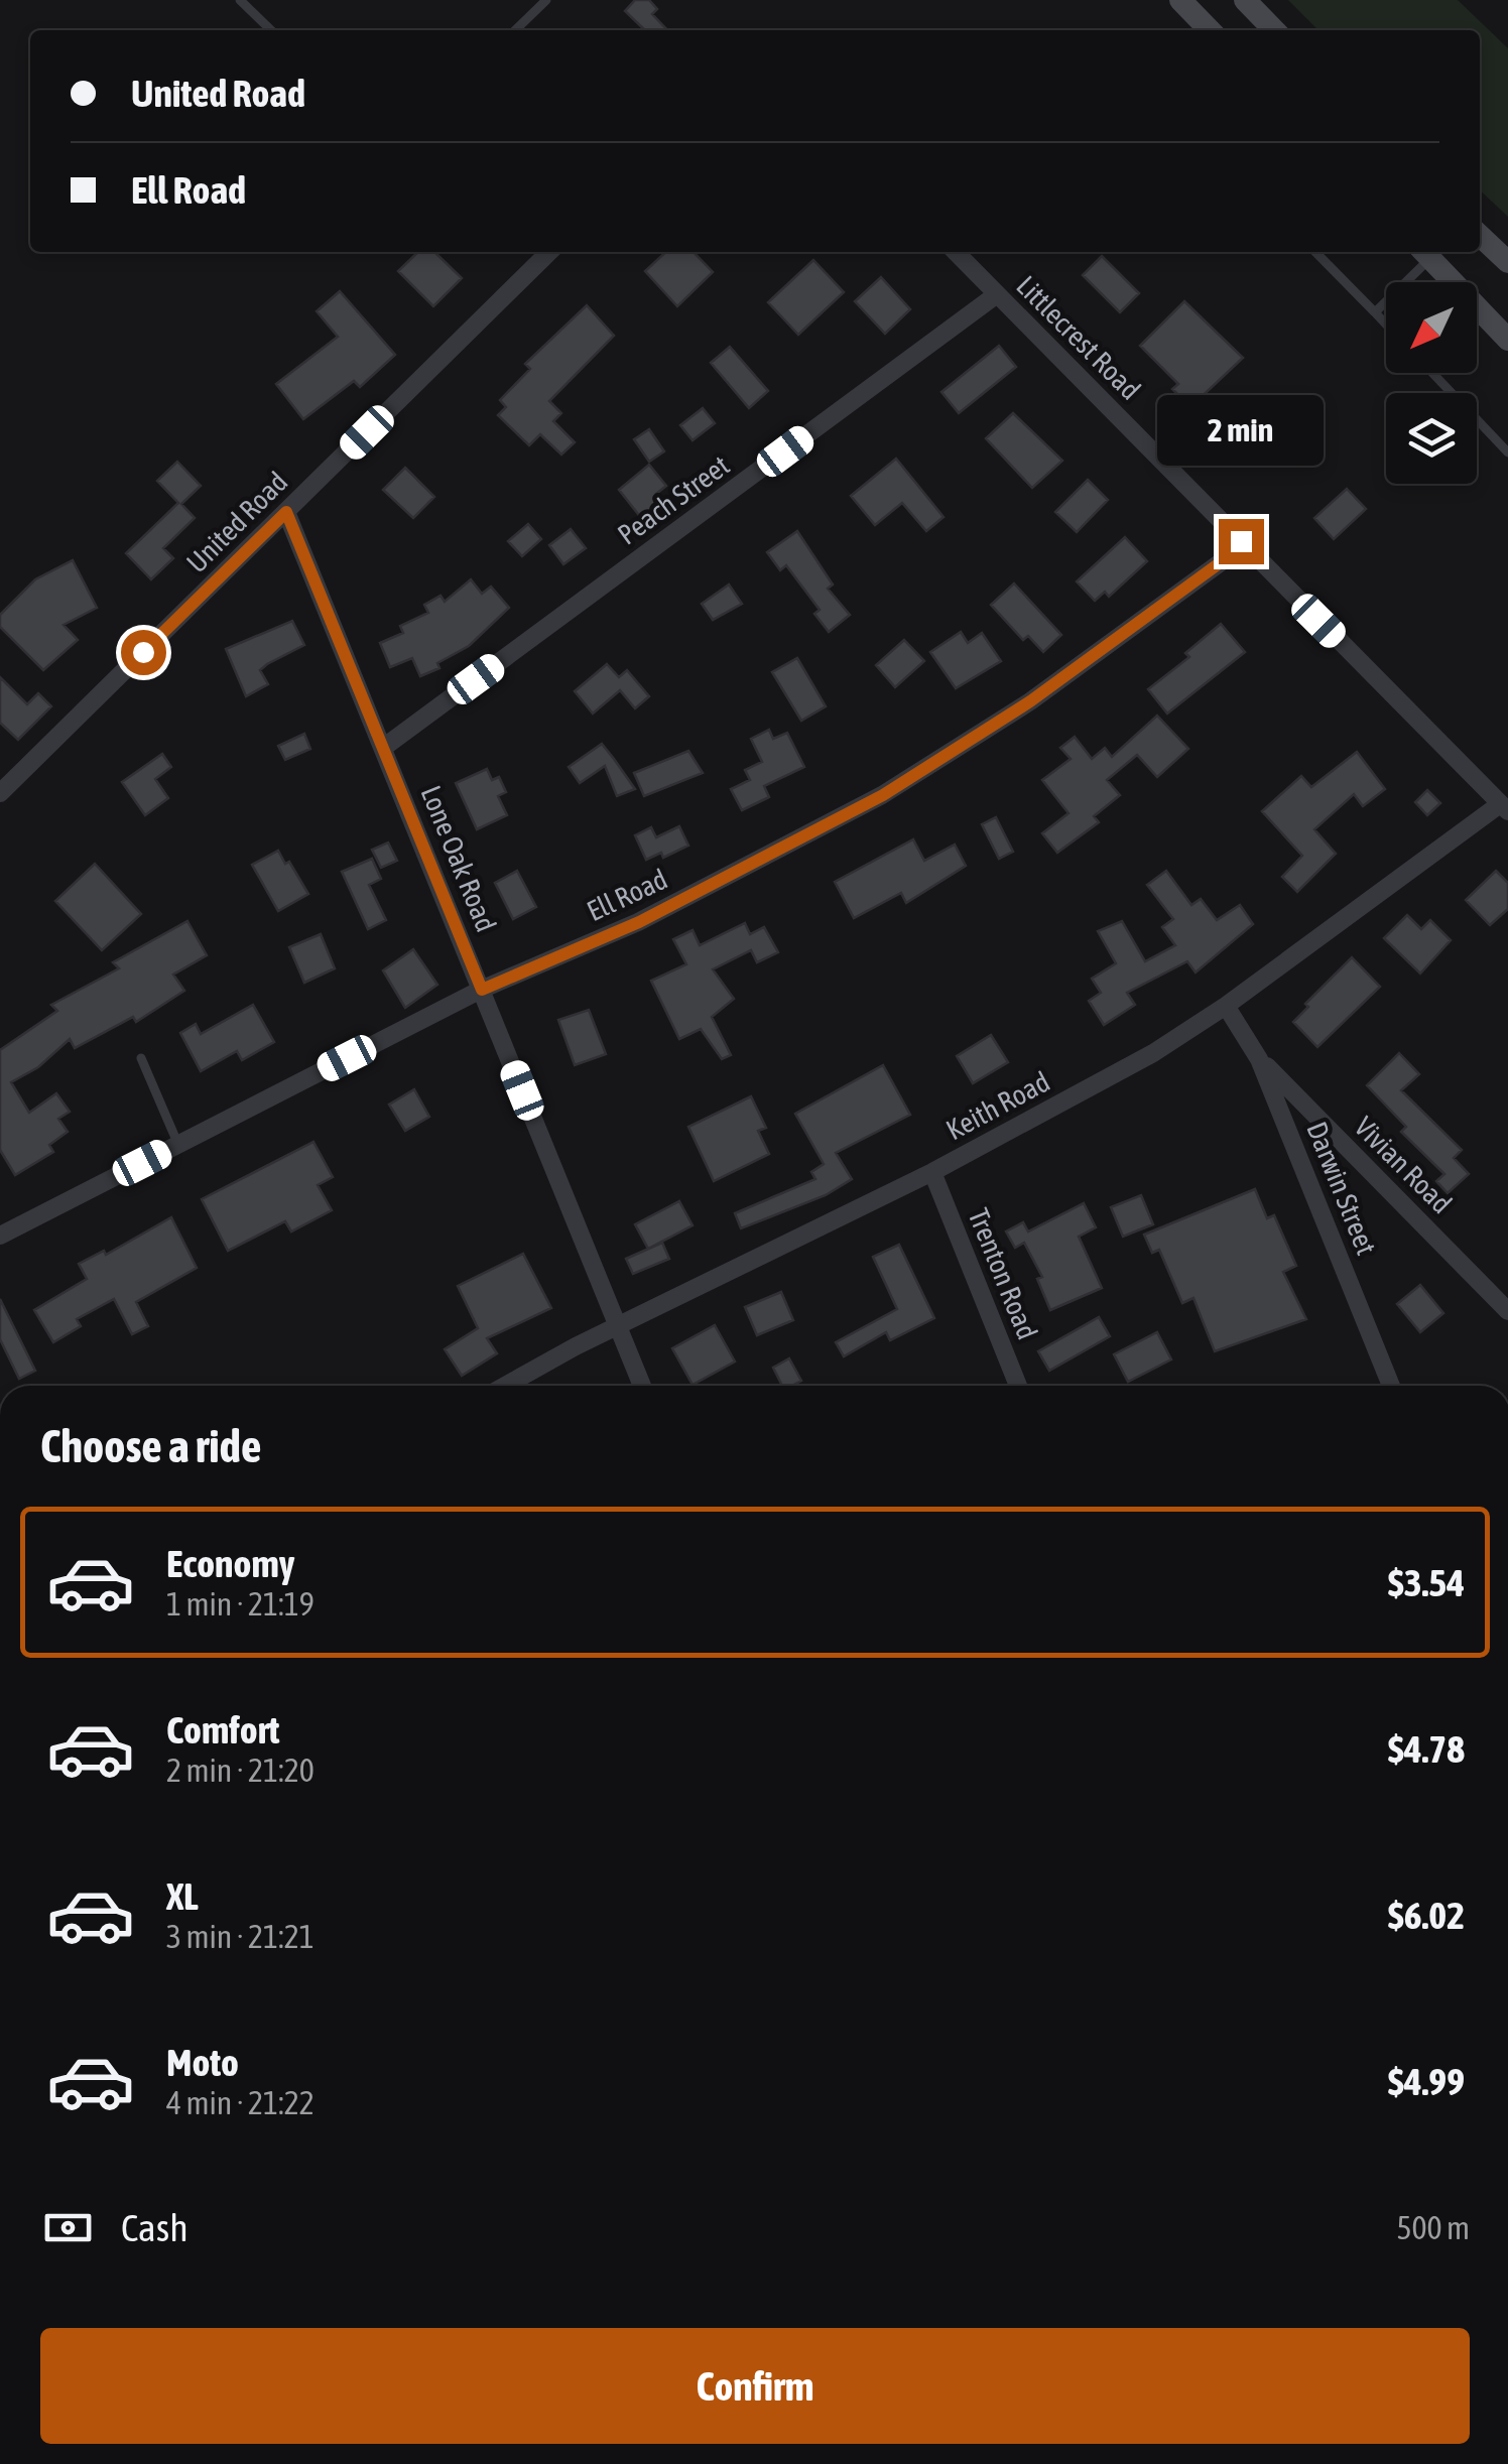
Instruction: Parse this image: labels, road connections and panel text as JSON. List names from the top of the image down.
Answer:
{
  "streets": {
    "street": [
      "Littlecrest Road",
      "Peach Street",
      "United Road",
      "Lone Oak Road",
      "Ell Road",
      "Keith Road",
      "Vivian Road",
      "Darwin Street",
      "Trenton Road"
    ]
  },
  "crossings": [
    ["Littlecrest Road", "Peach Street"],
    ["Littlecrest Road", "Ell Road"],
    ["Littlecrest Road", "Keith Road"],
    ["Peach Street", "Lone Oak Road"],
    ["United Road", "Lone Oak Road"],
    ["Lone Oak Road", "Ell Road"],
    ["Lone Oak Road", "Keith Road"],
    ["Keith Road", "Darwin Street"],
    ["Keith Road", "Trenton Road"],
    ["Vivian Road", "Darwin Street"]
  ],
  "north": "bottom left",
  "page": {
    "banner": ["United Road", "Ell Road"],
    "bubble": "2 min",
    "heading": "Choose a ride",
    "list": [
      {
        "name": "Economy",
        "note": "1 min · 21:19",
        "value": "$3.54"
      },
      {
        "name": "Comfort",
        "note": "2 min · 21:20",
        "value": "$4.78"
      },
      {
        "name": "XL",
        "note": "3 min · 21:21",
        "value": "$6.02"
      },
      {
        "name": "Moto",
        "note": "4 min · 21:22",
        "value": "$4.99"
      }
    ],
    "pay": ["Cash", "500 m"],
    "buttons": "Confirm"
  }
}
